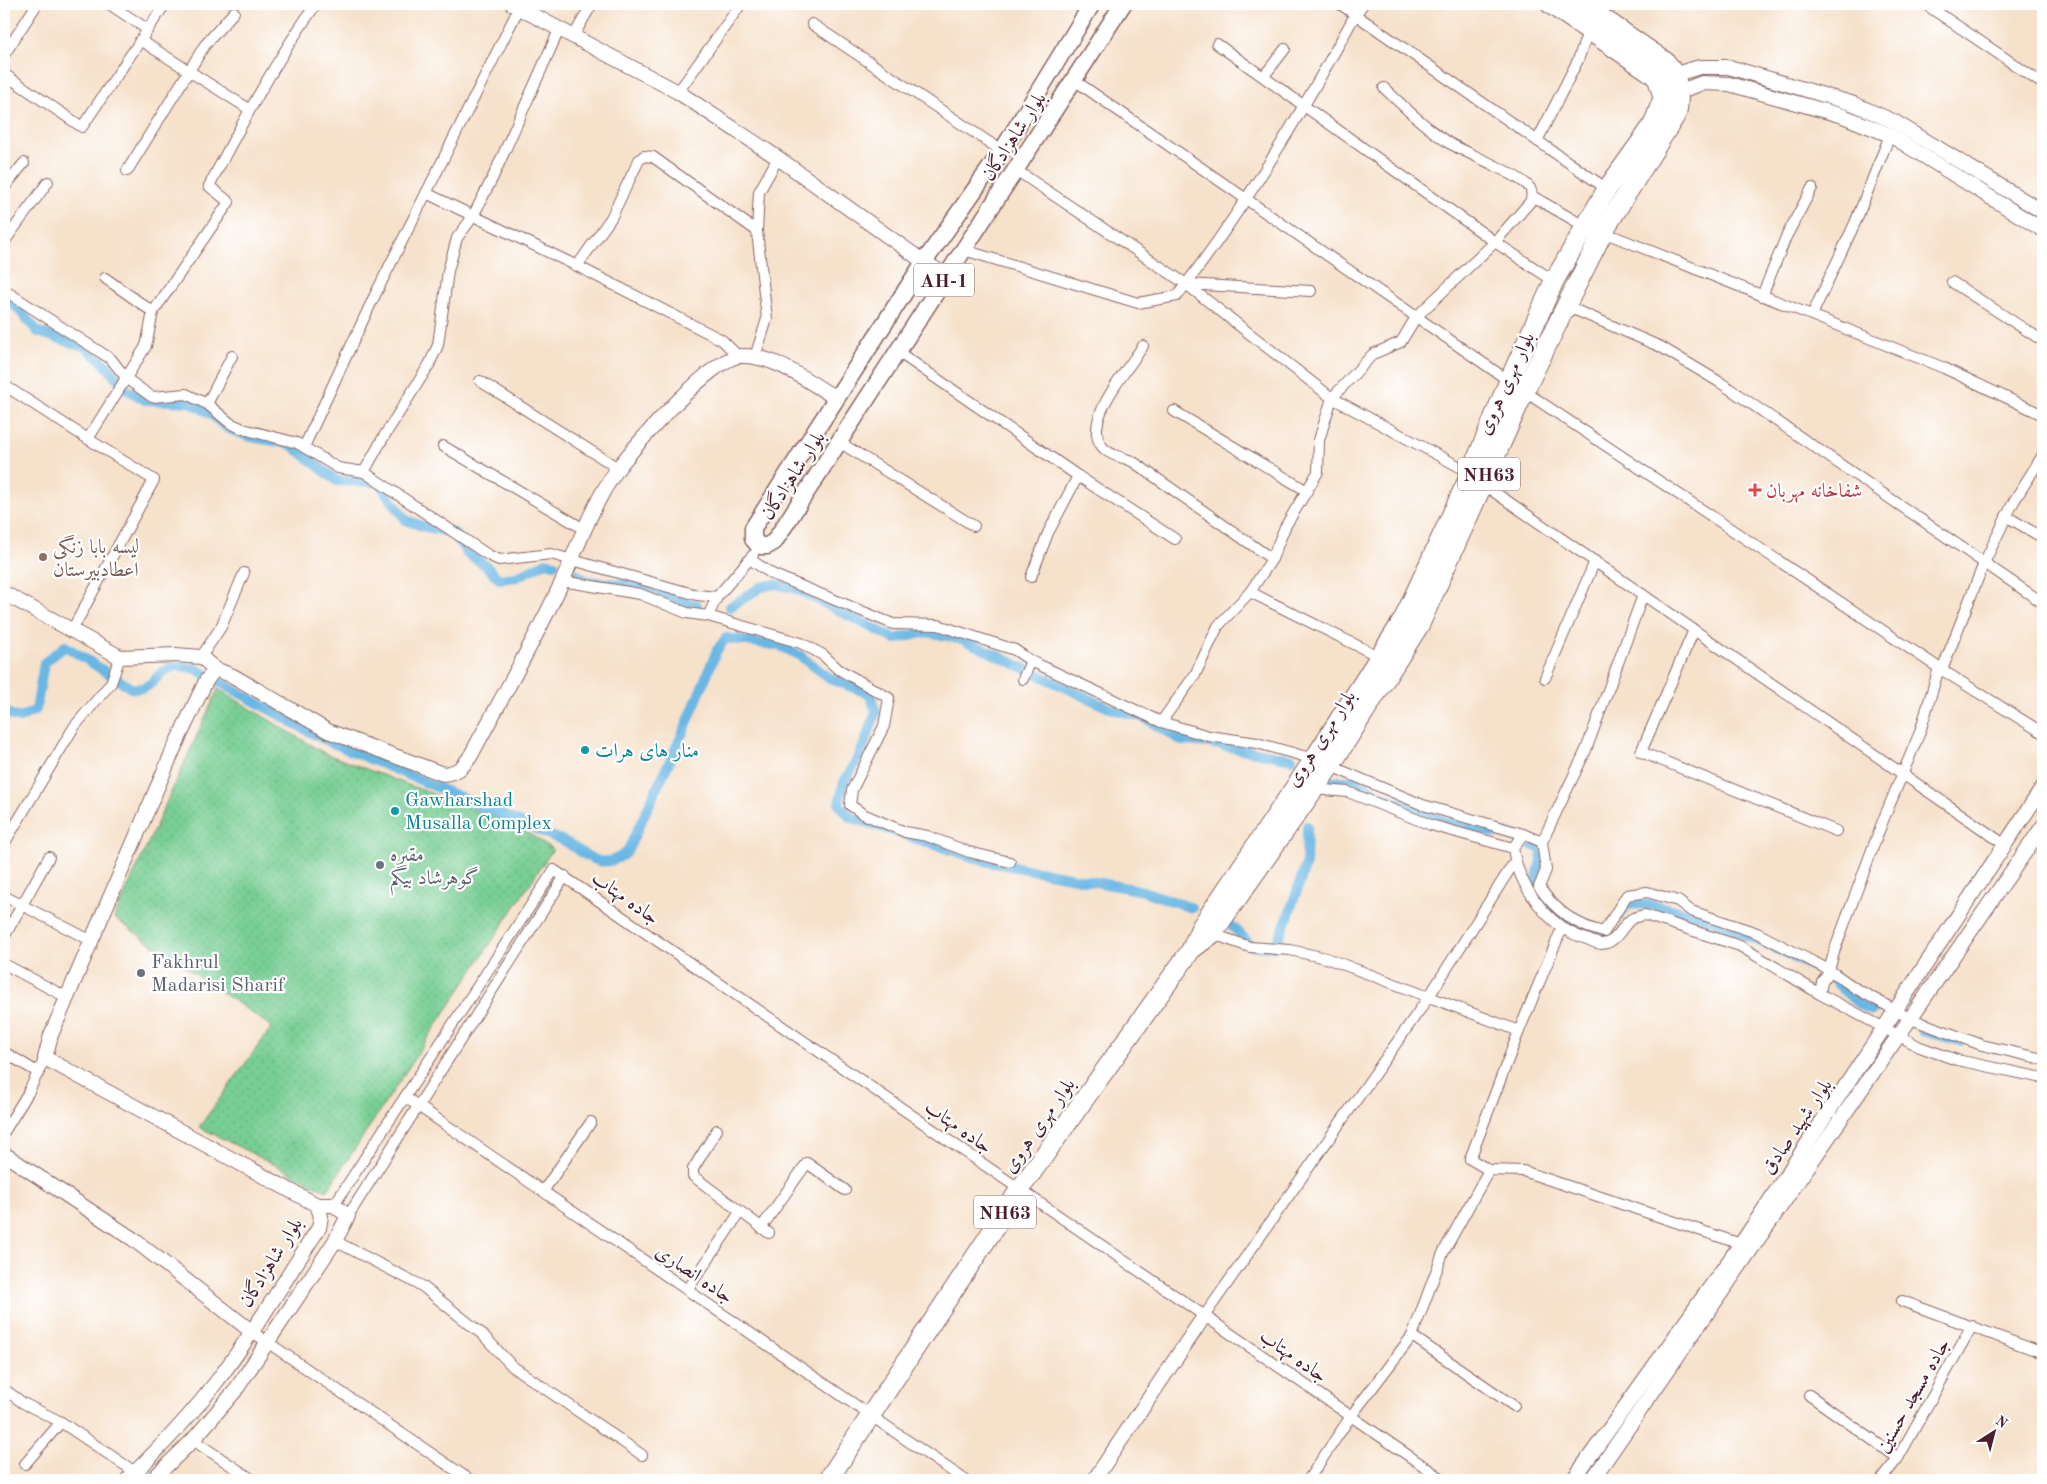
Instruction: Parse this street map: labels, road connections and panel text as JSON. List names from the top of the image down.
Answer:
{
  "streets": {
    "highway": ["بلوار مهری هروی", "NH63"],
    "main road": ["بلوار شاهزادگان", "AH-1", "بلوار شهید صادق"],
    "street": ["جاده مهتاب", "جاده انصاری", "جاده مسجد حسنین"]
  },
  "crossings": [
    ["بلوار مهری هروی", "جاده مهتاب"],
    ["بلوار مهری هروی", "جاده انصاری"],
    ["جاده مهتاب", "جاده انصاری"]
  ],
  "places": {
    "health": ["شفاخانه مهربان"],
    "other": [
      "لیسه بابا زنگی اعطادبیرستان",
      "منار های هرات",
      "Gawharshad Musalla Complex",
      "مقبره گوهرشاد بیگم",
      "Fakhrul Madarisi Sharif"
    ]
  },
  "north": "top right"
}
